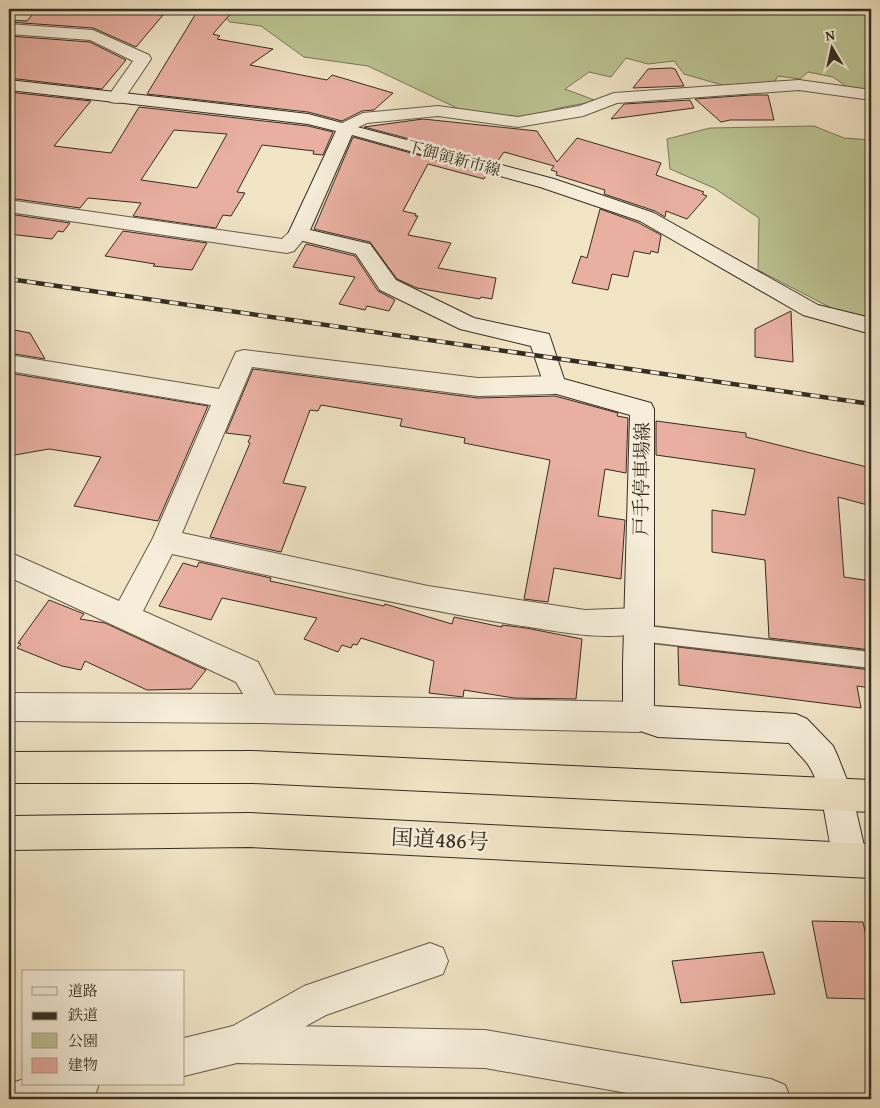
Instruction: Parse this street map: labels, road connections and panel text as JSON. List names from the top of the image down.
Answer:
{
  "streets": {
    "highway": ["国道486号"],
    "street": ["下御領新市線", "戸手停車場線"]
  },
  "legend": [
    "道路",
    "鉄道",
    "公園",
    "建物"
  ],
  "north": "top"
}
